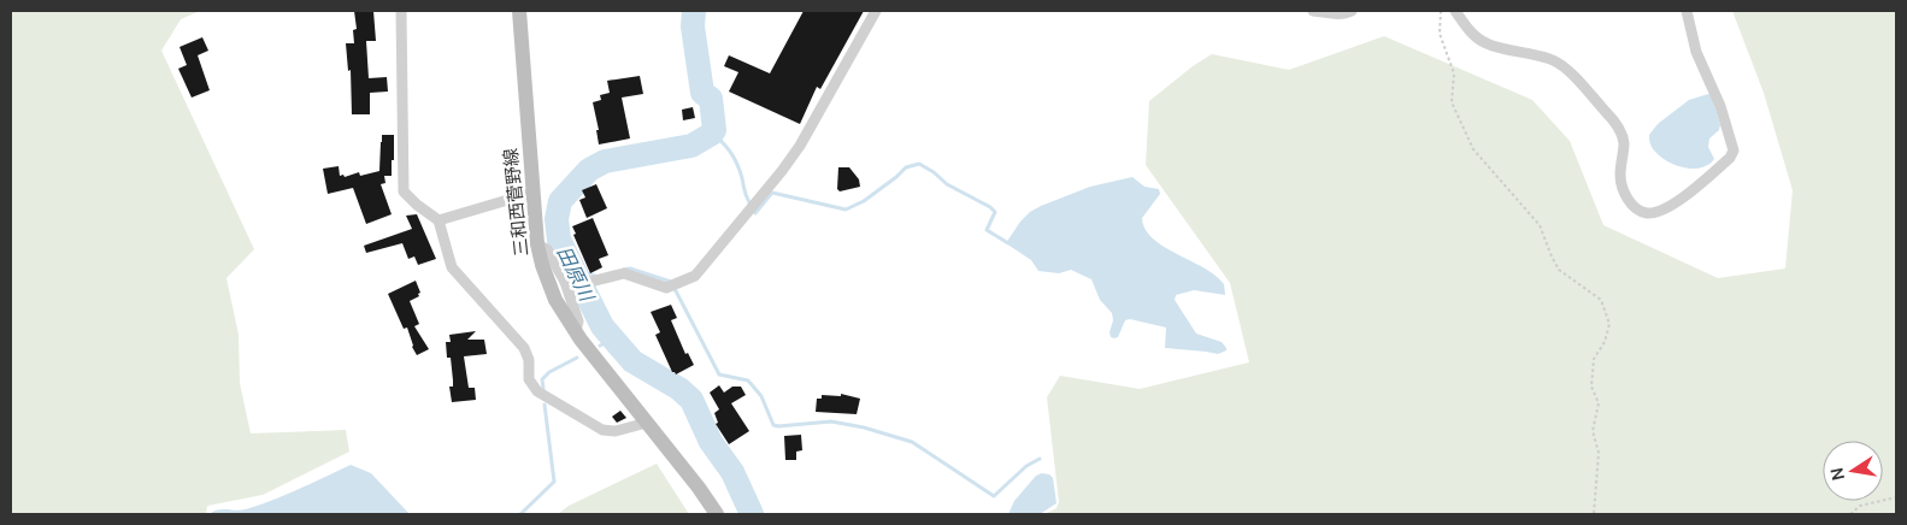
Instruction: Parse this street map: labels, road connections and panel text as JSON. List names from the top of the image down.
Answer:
{
  "streets": {
    "main road": ["三和西菅野線"]
  },
  "water": ["田原川"],
  "north": "left"
}
